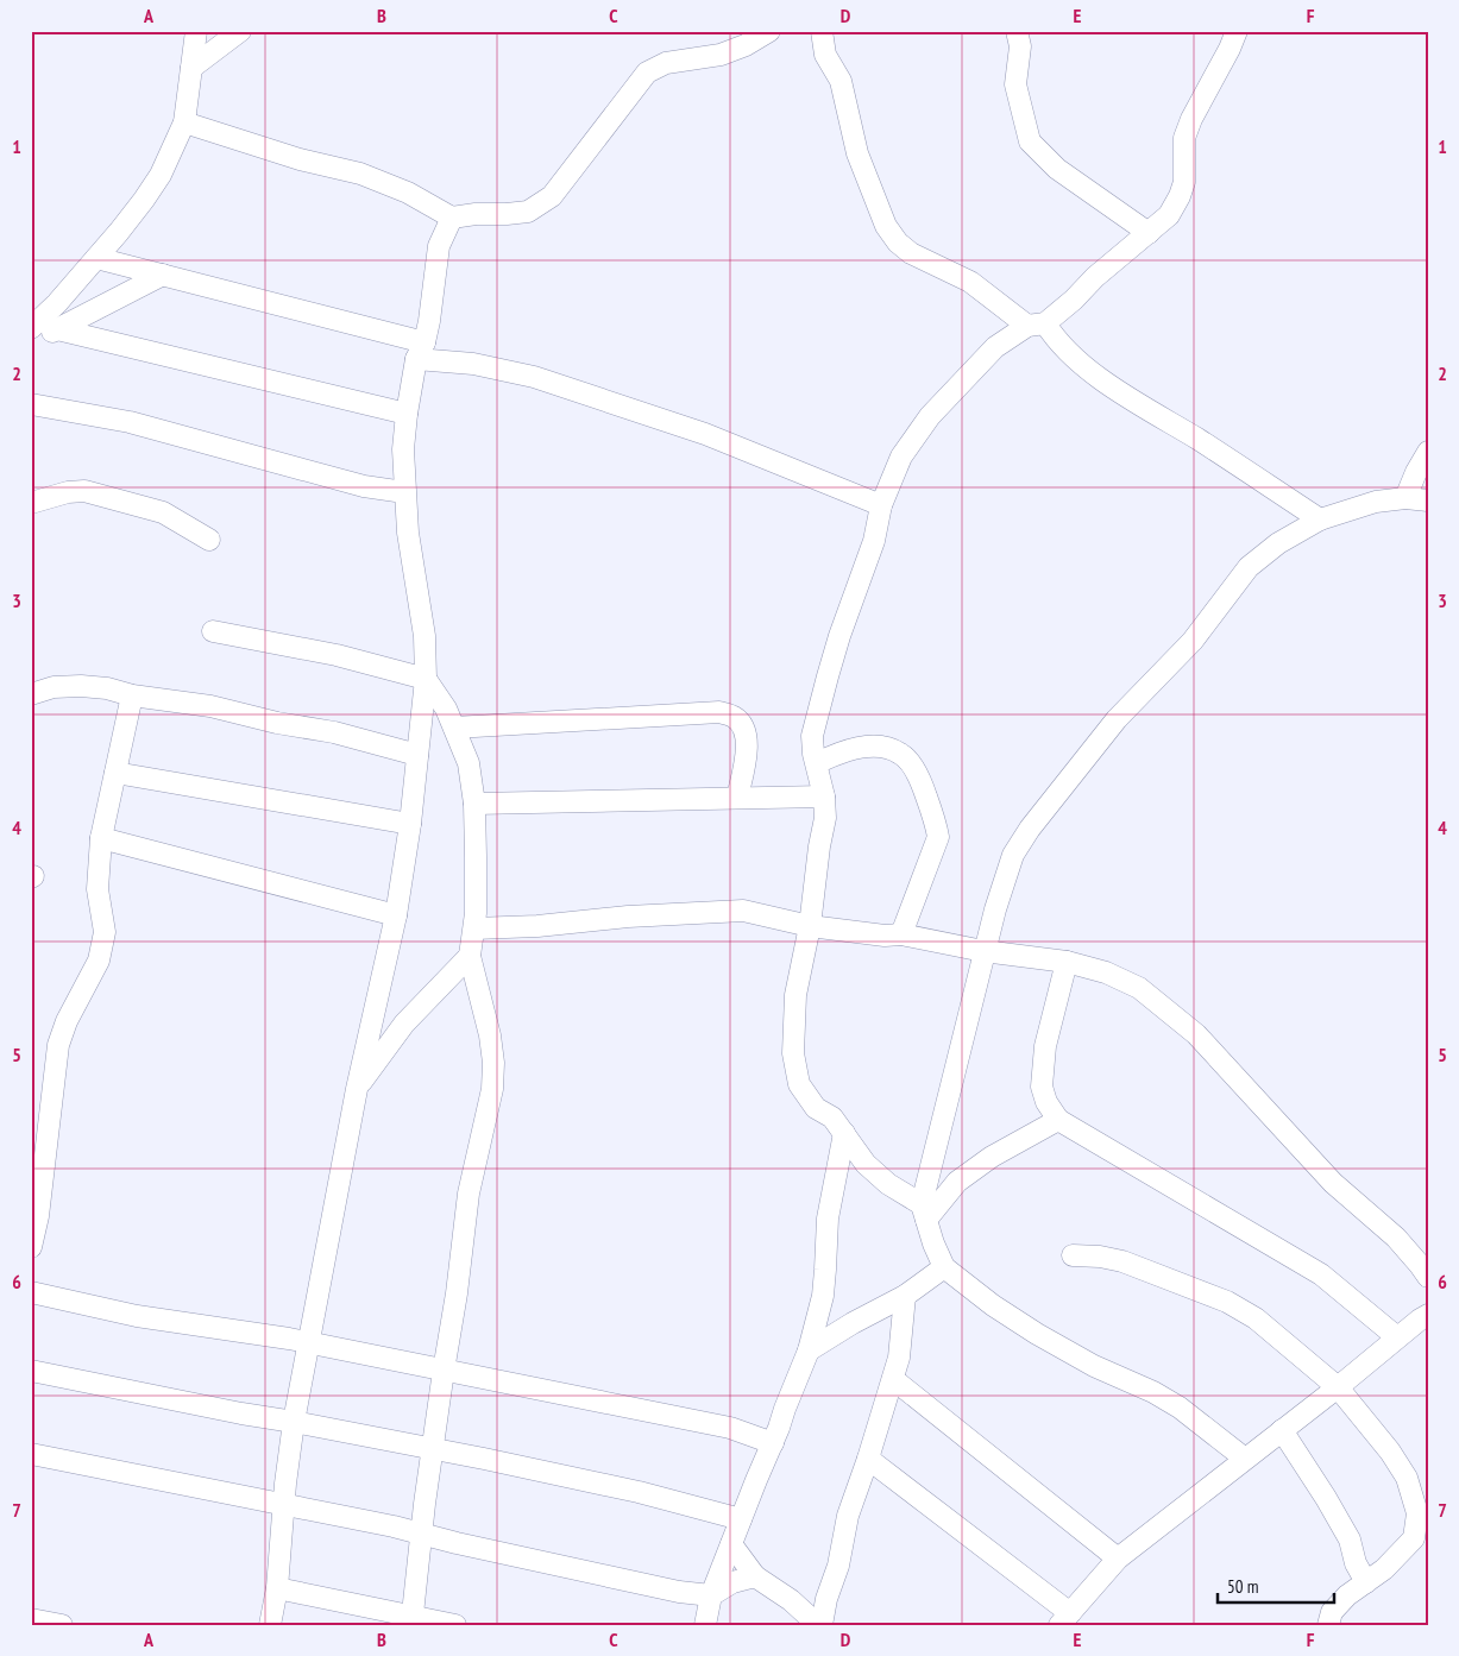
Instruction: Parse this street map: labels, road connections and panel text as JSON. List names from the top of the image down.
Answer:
{
  "scale_bar": "50 m",
  "grid": {
    "columns": [
      "A",
      "B",
      "C",
      "D",
      "E",
      "F"
    ],
    "rows": [
      "1",
      "2",
      "3",
      "4",
      "5",
      "6",
      "7"
    ]
  }
}
